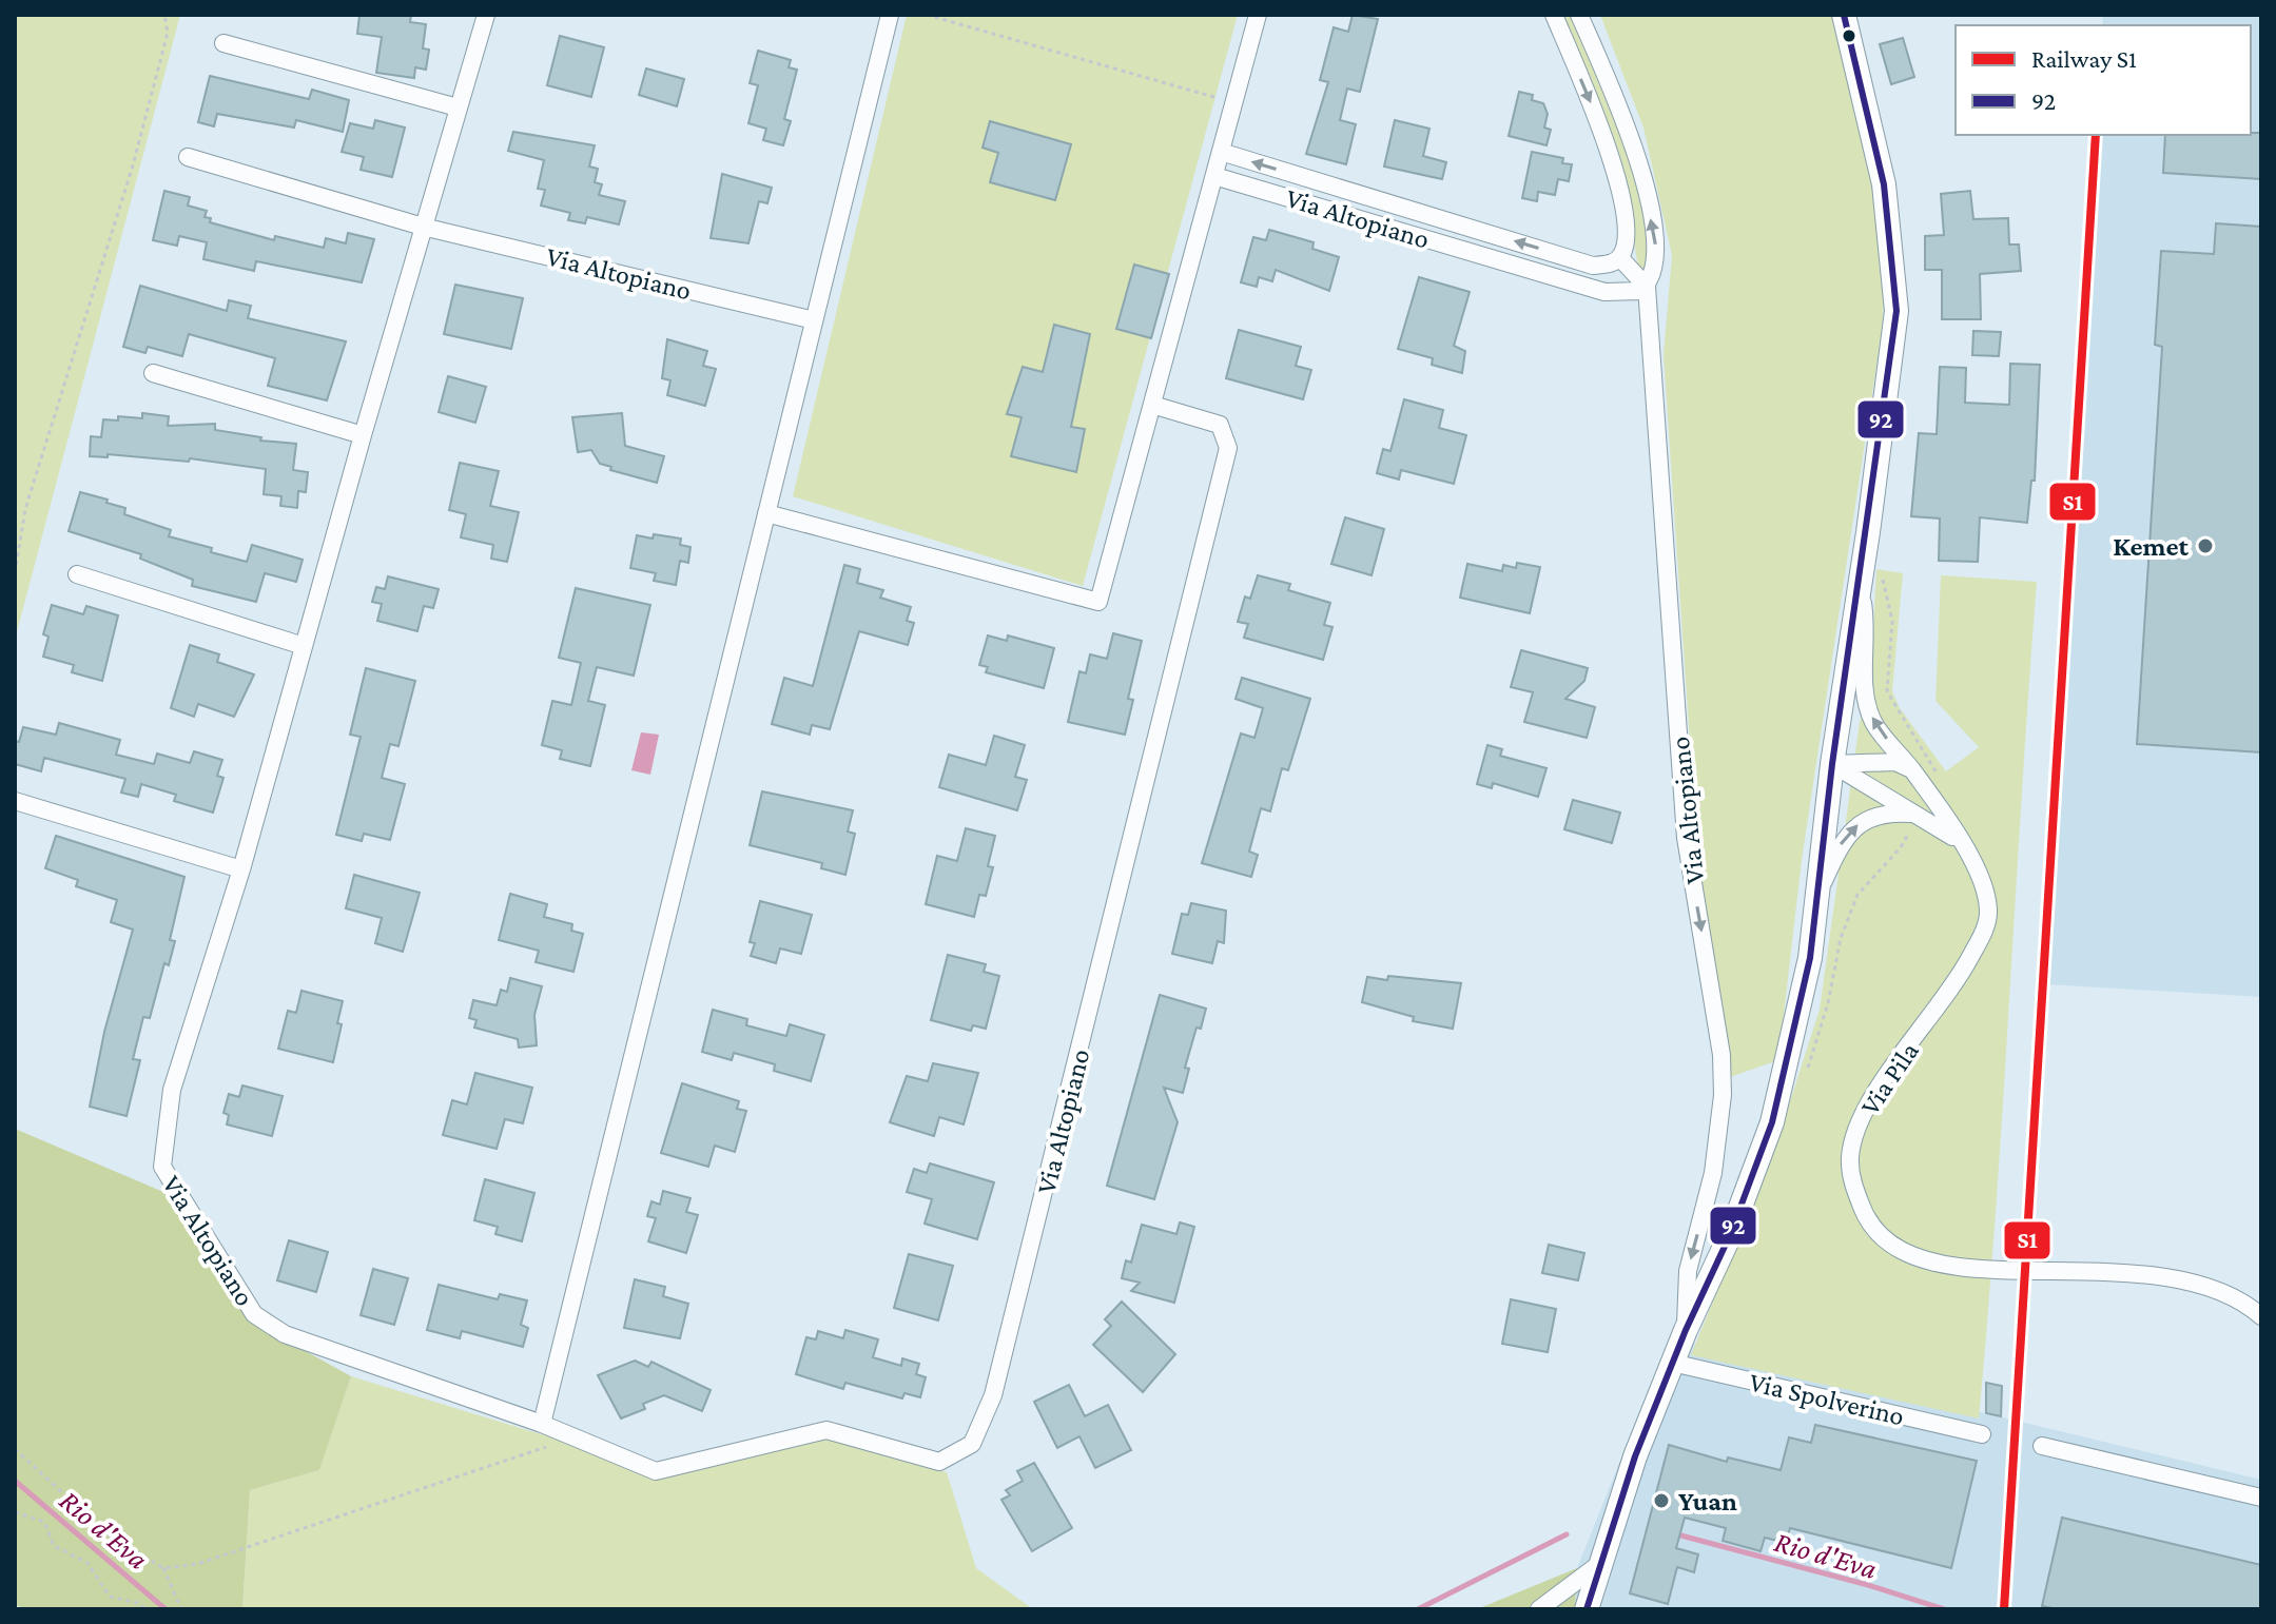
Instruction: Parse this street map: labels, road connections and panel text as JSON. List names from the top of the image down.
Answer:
{
  "streets": {
    "street": ["Via Altopiano", "Via Pila", "Via Spolverino"]
  },
  "water": ["Rio d'Eva"],
  "places": ["Kemet", "Yuan"],
  "lines": ["transit line 92", "rail line S1"],
  "legend": ["Railway S1", "92"]
}
